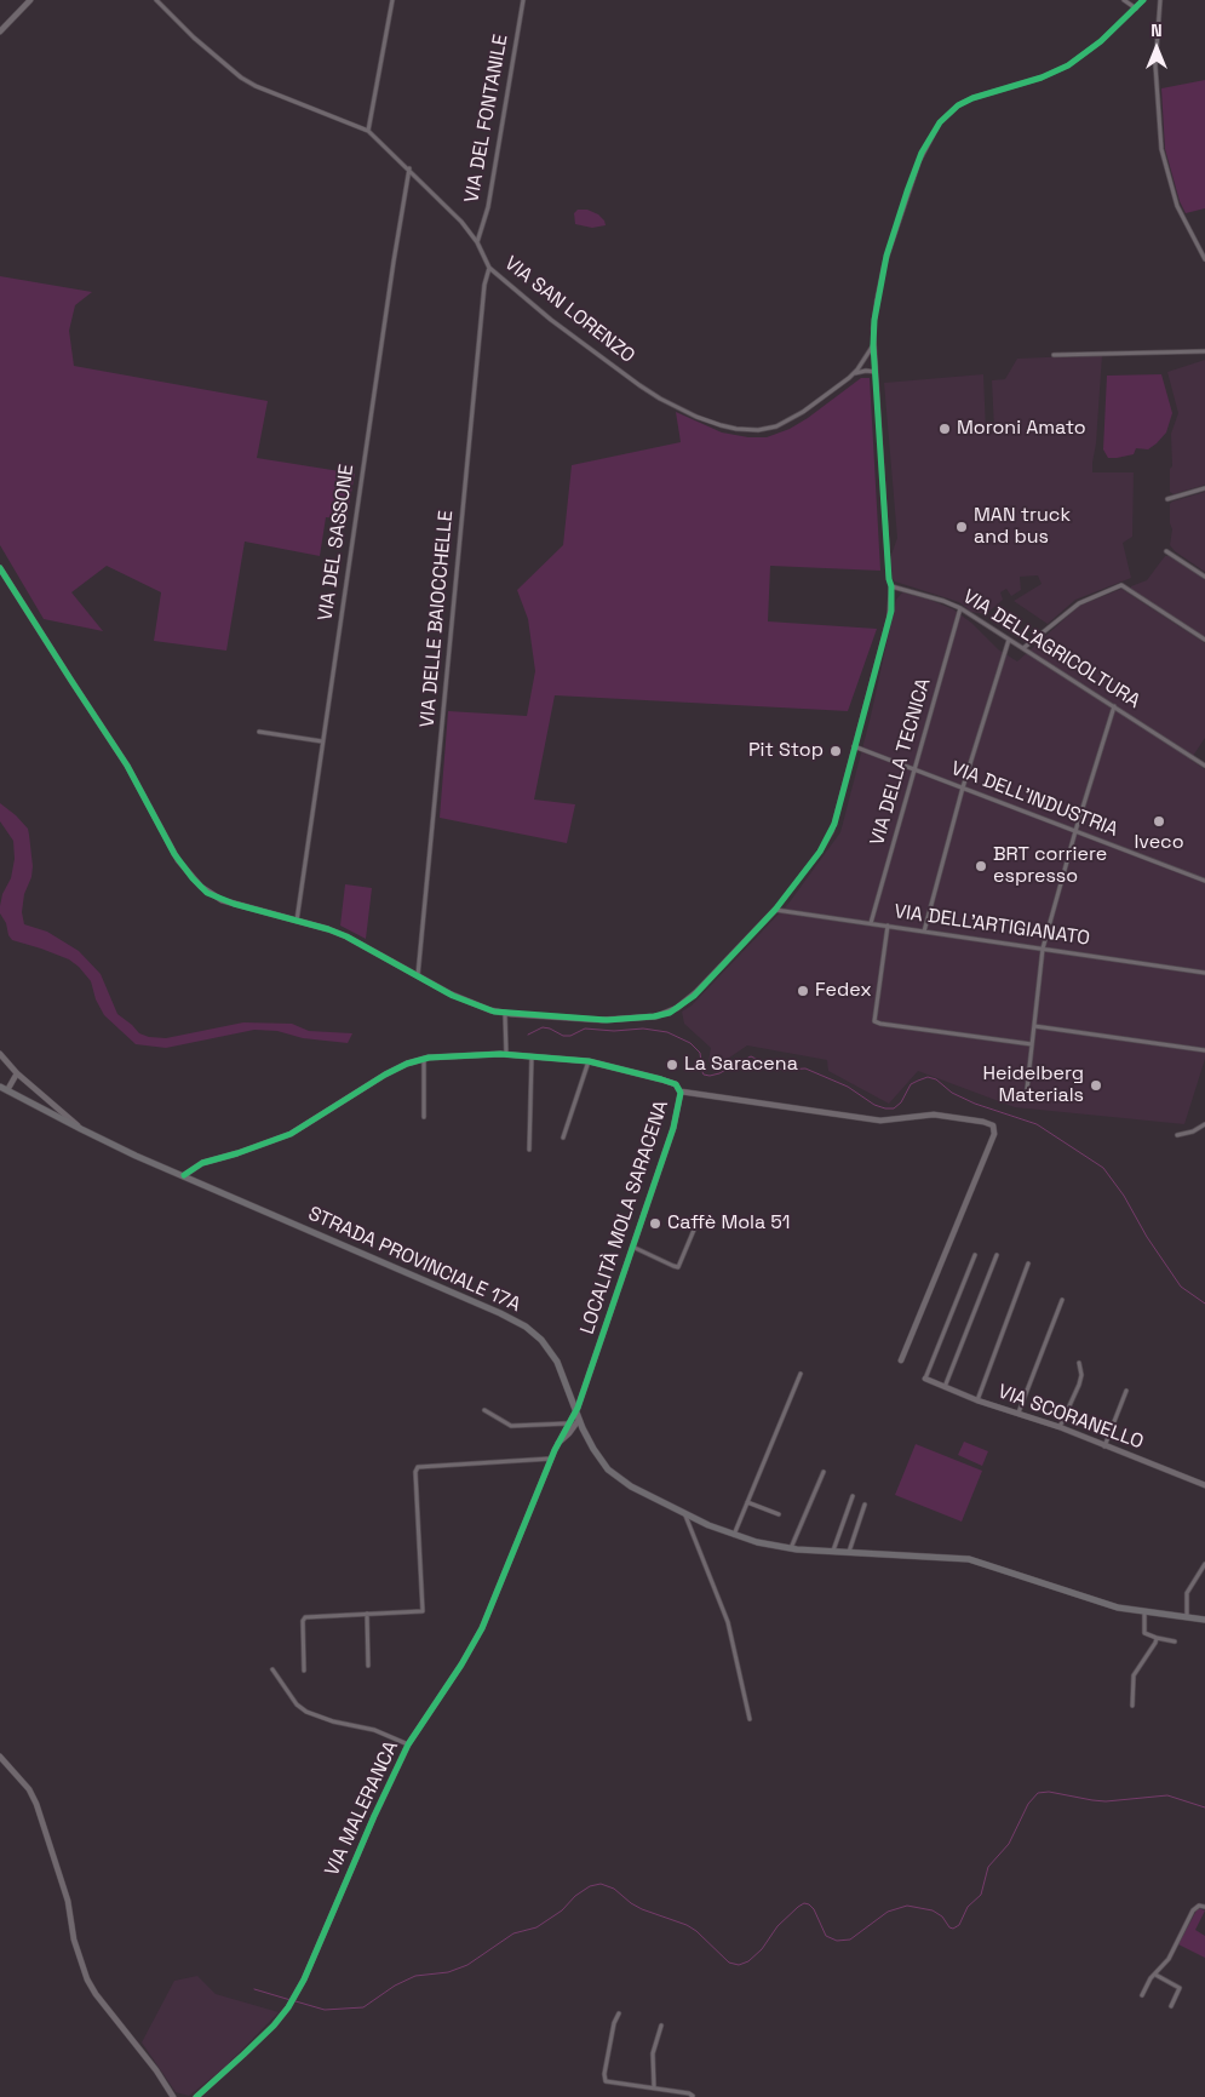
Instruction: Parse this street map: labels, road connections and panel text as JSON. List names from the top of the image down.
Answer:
{
  "streets": {
    "main road": ["STRADA PROVINCIALE 17A"],
    "street": [
      "VIA DEL FONTANILE",
      "VIA SAN LORENZO",
      "VIA DEL SASSONE",
      "VIA DELLE BAIOCCHELLE",
      "VIA DELL'AGRICOLTURA",
      "VIA DELLA TECNICA",
      "VIA DELL'INDUSTRIA",
      "VIA DELL'ARTIGIANATO",
      "LOCALITÀ MOLA SARACENA",
      "VIA SCORANELLO",
      "VIA MALERANCA"
    ]
  },
  "crossings": [
    ["VIA DEL FONTANILE", "VIA SAN LORENZO"],
    ["VIA SAN LORENZO", "VIA DEL SASSONE"],
    ["VIA SAN LORENZO", "VIA DELLE BAIOCCHELLE"],
    ["VIA DELL'AGRICOLTURA", "VIA DELLA TECNICA"],
    ["VIA DELLA TECNICA", "VIA DELL'INDUSTRIA"],
    ["VIA DELLA TECNICA", "VIA DELL'ARTIGIANATO"],
    ["LOCALITÀ MOLA SARACENA", "STRADA PROVINCIALE 17A"],
    ["LOCALITÀ MOLA SARACENA", "VIA MALERANCA"]
  ],
  "places": [
    "Moroni Amato",
    "MAN truck and bus",
    "Pit Stop",
    "Iveco",
    "BRT corriere espresso",
    "Fedex",
    "La Saracena",
    "Heidelberg Materials",
    "Caffè Mola 51"
  ],
  "north": "top"
}
